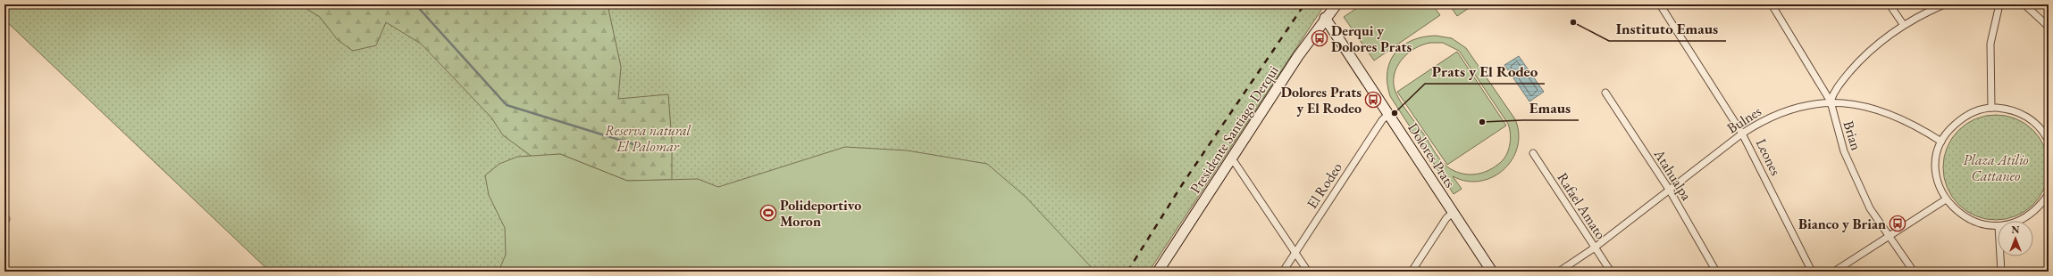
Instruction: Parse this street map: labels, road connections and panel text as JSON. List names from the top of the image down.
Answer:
{
  "streets": {
    "street": [
      "Bulnes",
      "Presidente Santiago Derqui",
      "Brian",
      "Dolores Prats",
      "Leones",
      "Atahualpa",
      "El Rodeo",
      "Rafael Amato"
    ]
  },
  "crossings": [
    ["Bulnes", "Brian"],
    ["Bulnes", "Leones"],
    ["Bulnes", "Atahualpa"],
    ["Bulnes", "Rafael Amato"],
    ["Presidente Santiago Derqui", "Dolores Prats"],
    ["Dolores Prats", "El Rodeo"]
  ],
  "parks": ["Reserva natural El Palomar", "Plaza Atilio Cattaneo"],
  "places": {
    "other": ["Instituto Emaus", "Prats y El Rodeo", "Emaus"],
    "bus stop": ["Derqui y Dolores Prats", "Dolores Prats y El Rodeo", "Bianco y Brian"],
    "sports": ["Polideportivo Moron"]
  },
  "north": "top"
}
